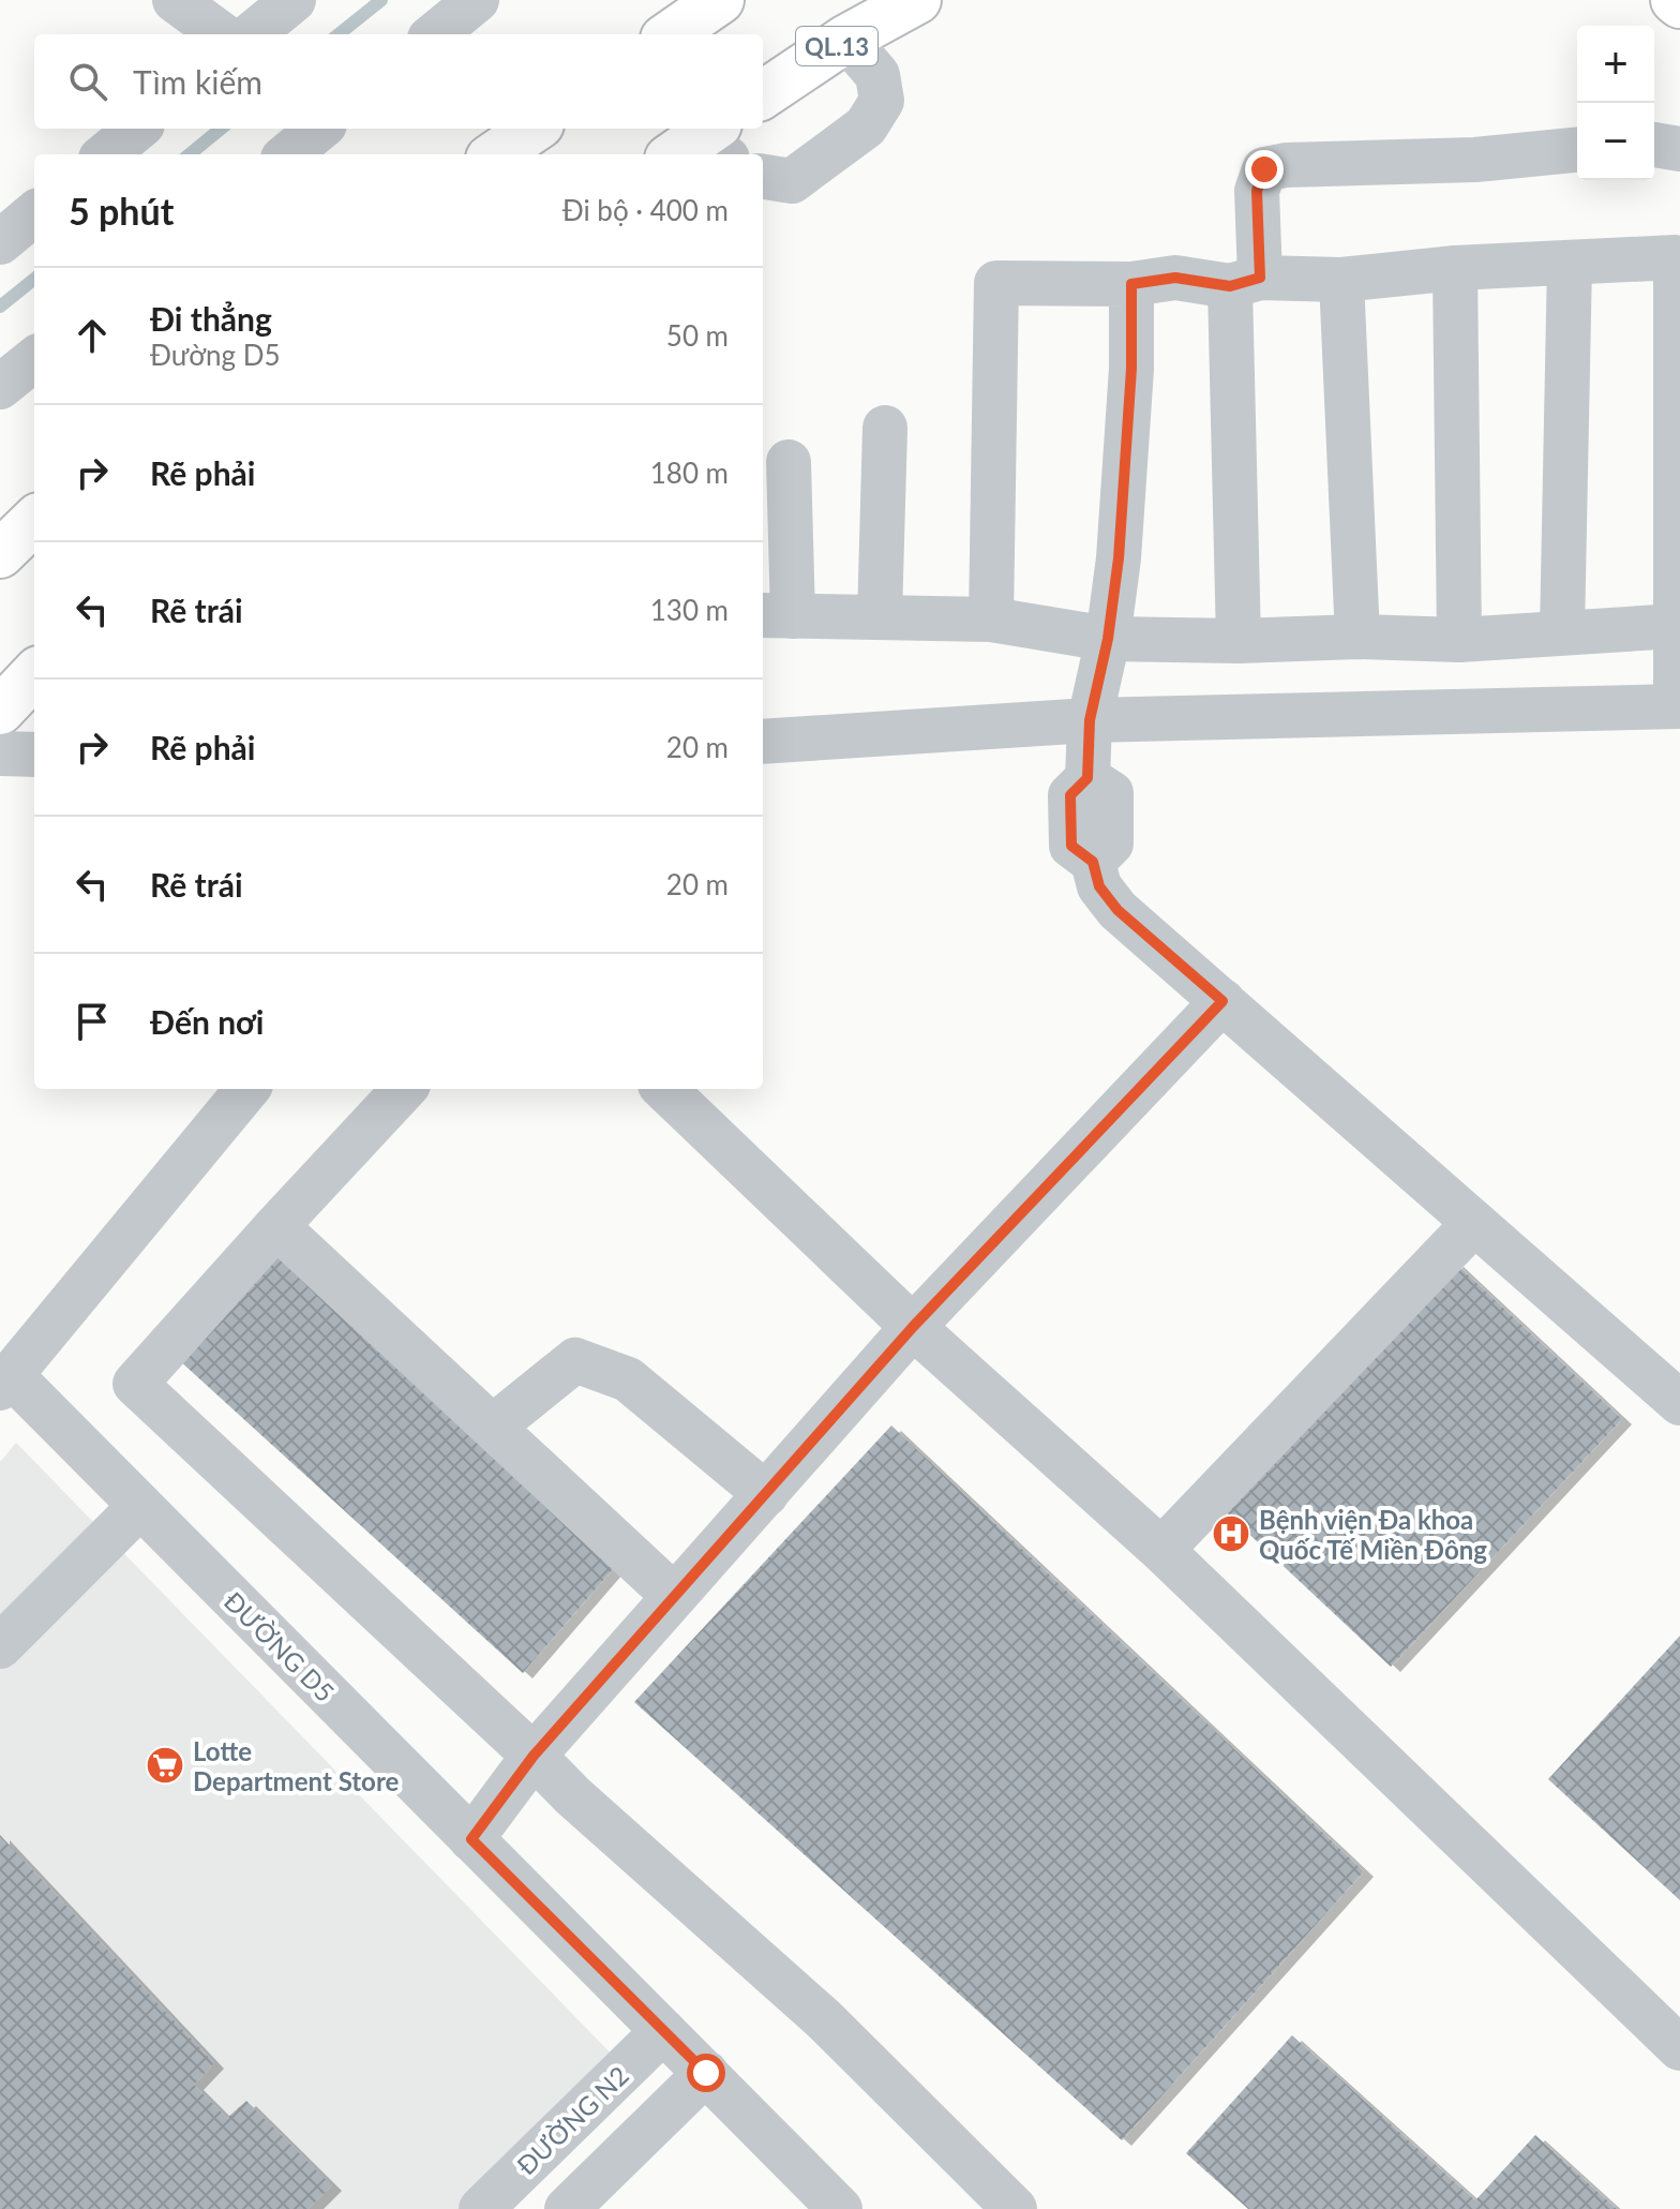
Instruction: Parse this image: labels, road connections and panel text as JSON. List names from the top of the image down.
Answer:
{
  "streets": {
    "main road": ["QL.13"],
    "street": ["ĐƯỜNG D5", "ĐƯỜNG N2"]
  },
  "crossings": [
    ["ĐƯỜNG D5", "ĐƯỜNG N2"]
  ],
  "places": {
    "hospital": ["Bệnh viện Đa khoa Quốc Tế Miền Đông"],
    "supermarket": ["Lotte Department Store"]
  },
  "page": {
    "map_buttons": ["+", "−"],
    "search": "Tìm kiếm",
    "heading": ["5 phút", "Đi bộ · 400 m"],
    "list": [
      ["Đi thẳng", "Đường D5", "50 m"],
      ["Rẽ phải", "180 m"],
      ["Rẽ trái", "130 m"],
      ["Rẽ phải", "20 m"],
      ["Rẽ trái", "20 m"],
      "Đến nơi"
    ]
  }
}
